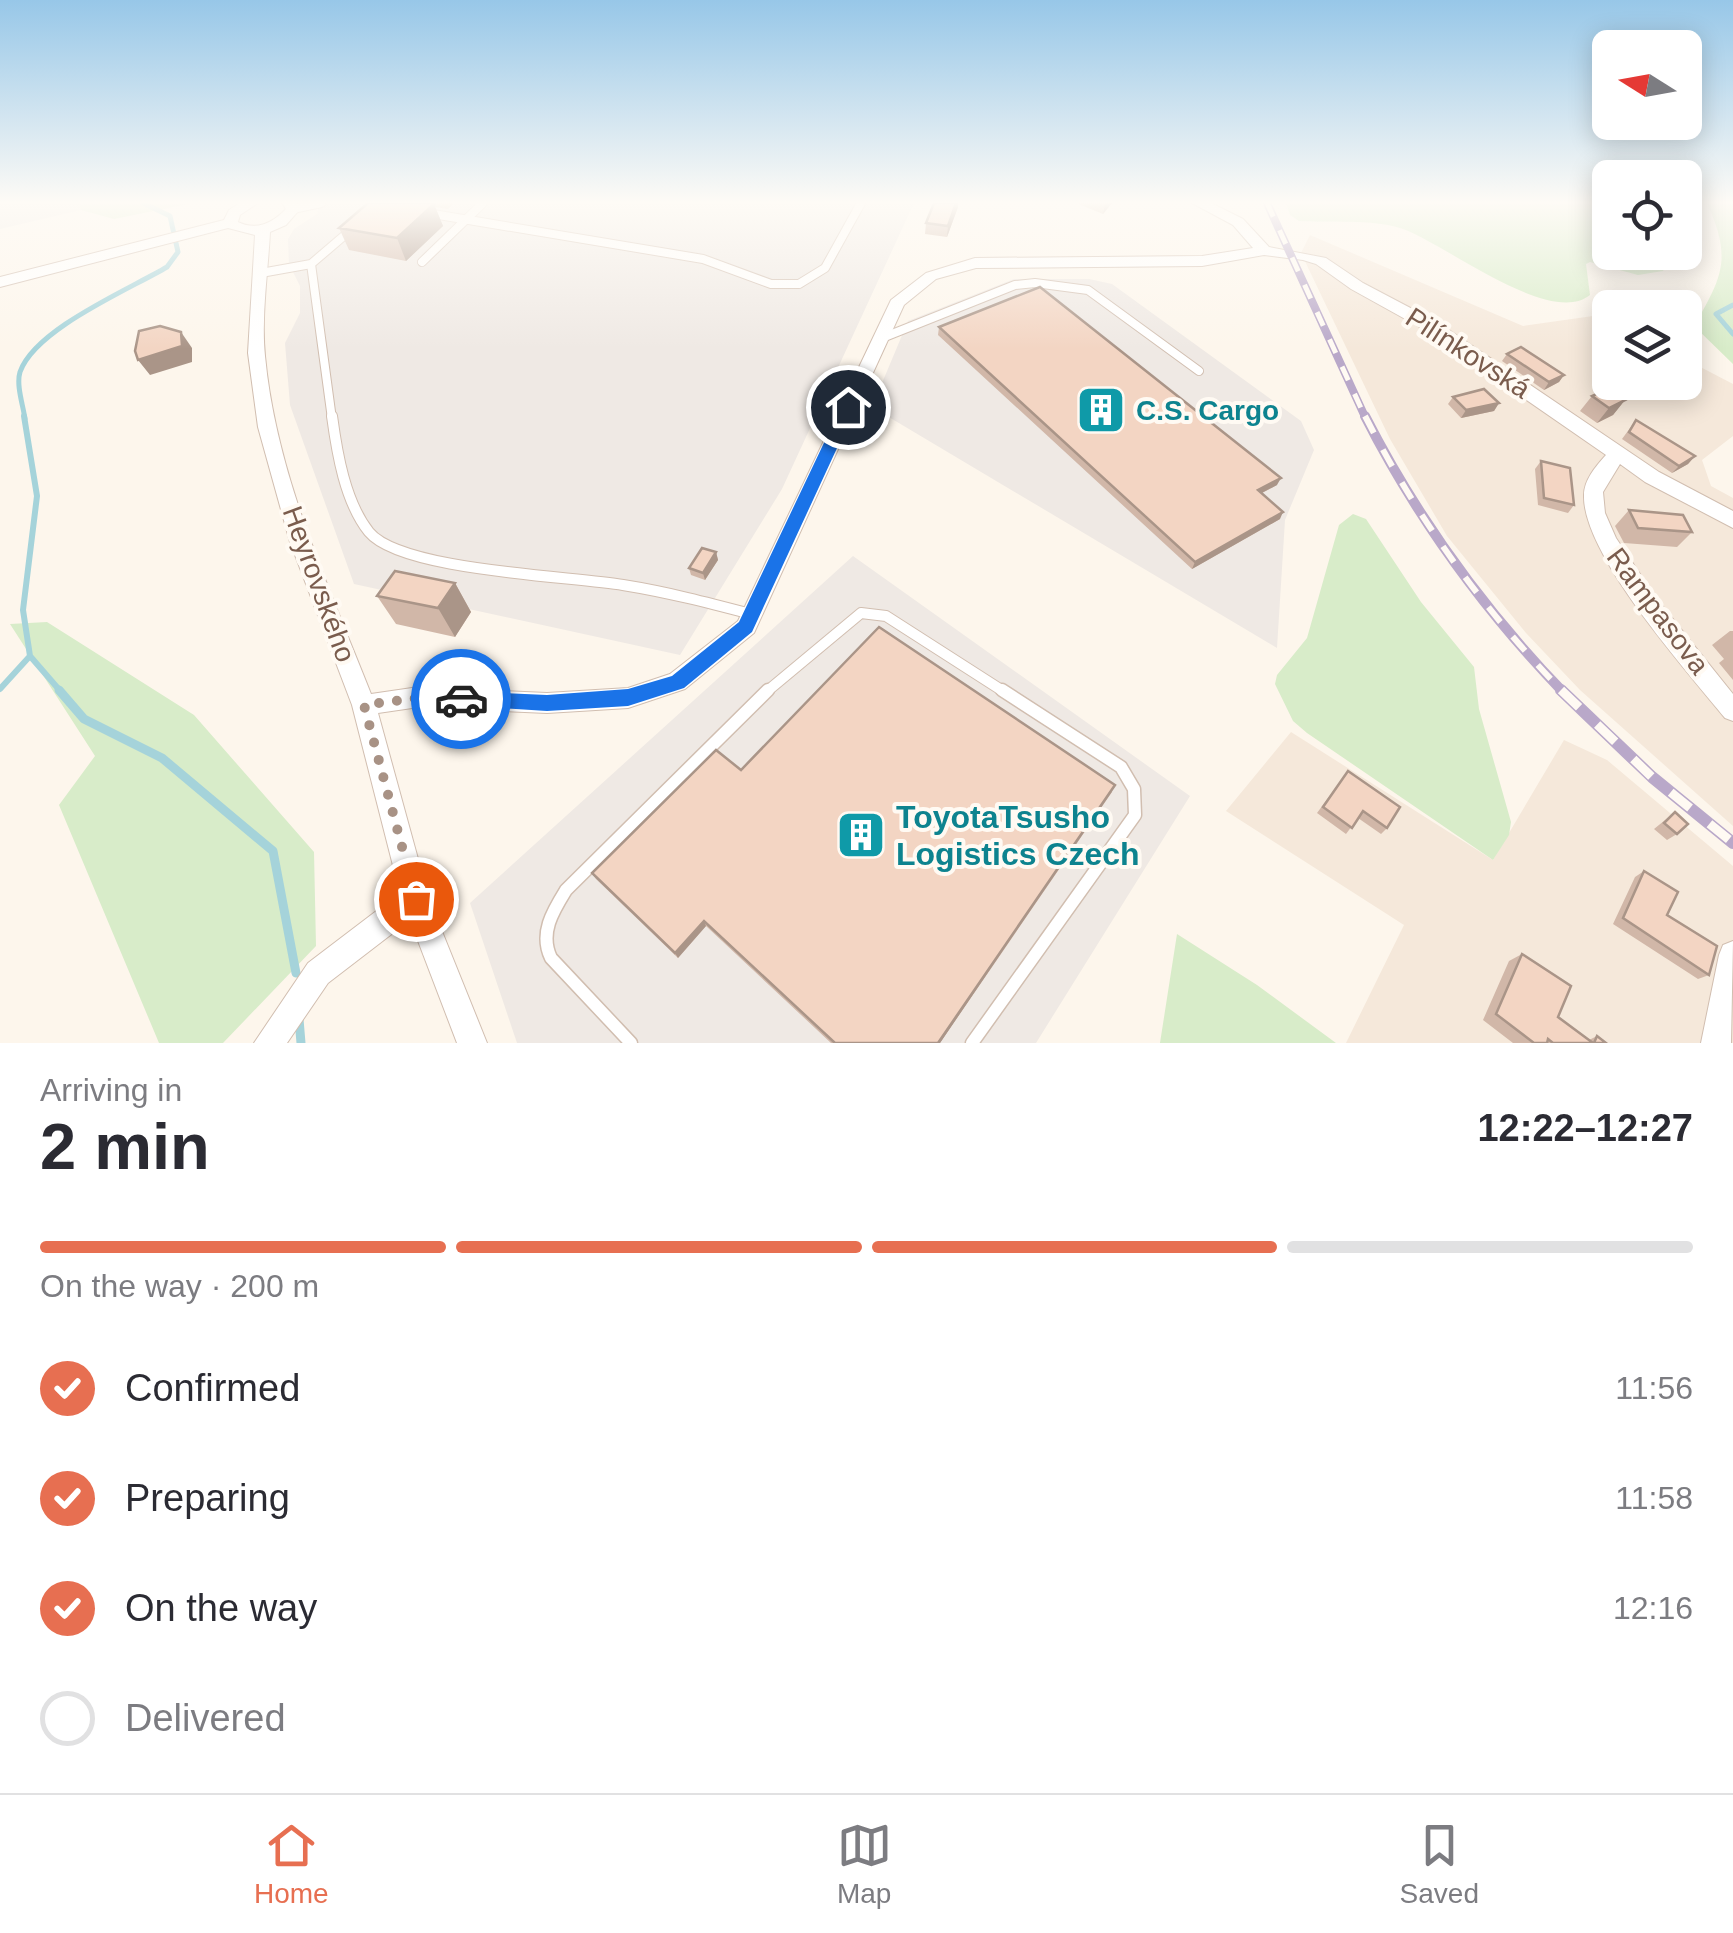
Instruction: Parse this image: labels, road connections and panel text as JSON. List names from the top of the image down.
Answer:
{
  "streets": {
    "street": ["Pilínkovská", "Heyrovského", "Rampasova"]
  },
  "crossings": [
    ["Pilínkovská", "Heyrovského"],
    ["Pilínkovská", "Rampasova"]
  ],
  "places": {
    "building": ["C.S. Cargo", "ToyotaTsusho Logistics Czech"]
  },
  "north": "left",
  "page": {
    "heading": ["2 min", "Arriving in", "12:22–12:27"],
    "bar": "On the way · 200 m",
    "list": [
      ["Confirmed", "11:56"],
      ["Preparing", "11:58"],
      ["On the way", "12:16"],
      "Delivered"
    ],
    "tabs": ["Home", "Map", "Saved"]
  }
}
